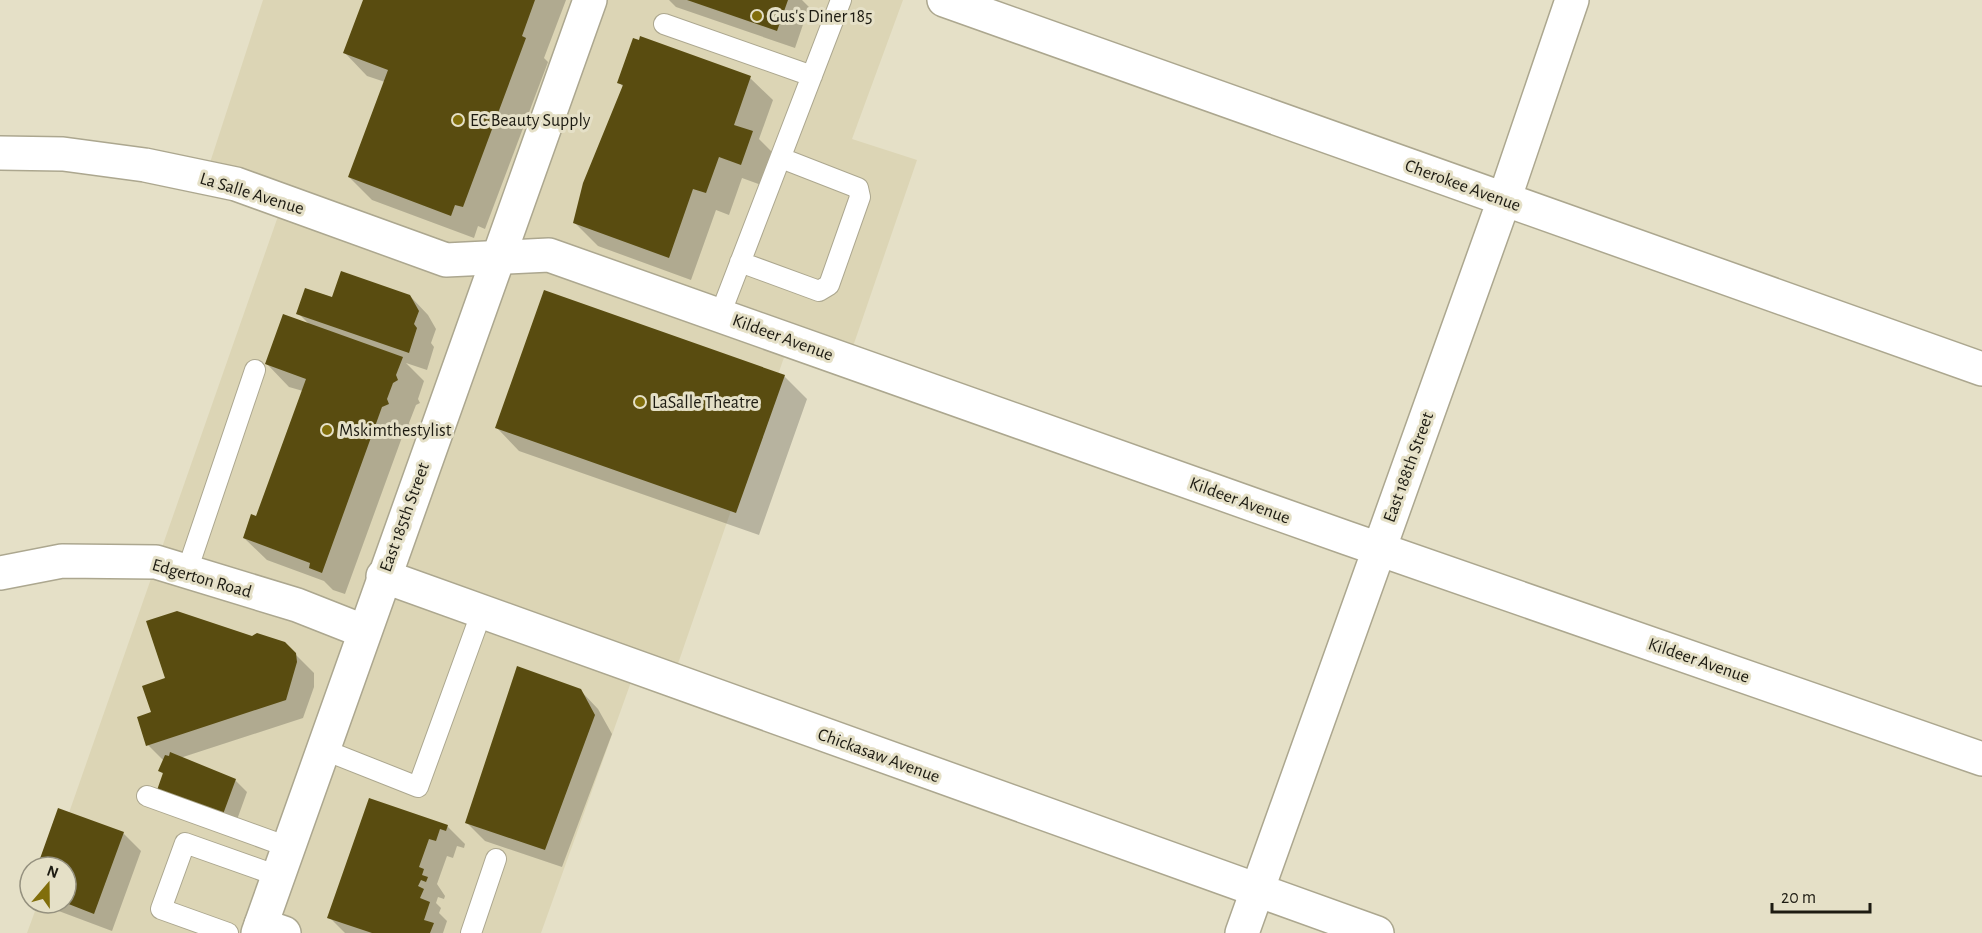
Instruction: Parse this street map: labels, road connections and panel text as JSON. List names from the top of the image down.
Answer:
{
  "streets": {
    "street": [
      "Cherokee Avenue",
      "La Salle Avenue",
      "Kildeer Avenue",
      "East 188th Street",
      "East 185th Street",
      "Edgerton Road",
      "Chickasaw Avenue"
    ]
  },
  "crossings": [
    ["Cherokee Avenue", "East 188th Street"],
    ["La Salle Avenue", "Kildeer Avenue"],
    ["La Salle Avenue", "East 185th Street"],
    ["Kildeer Avenue", "East 188th Street"],
    ["Kildeer Avenue", "East 185th Street"],
    ["East 188th Street", "Chickasaw Avenue"],
    ["East 185th Street", "Edgerton Road"],
    ["East 185th Street", "Chickasaw Avenue"]
  ],
  "places": [
    "Gus's Diner 185",
    "EC Beauty Supply",
    "LaSalle Theatre",
    "Mskimthestylist"
  ],
  "scale_bar": "20 m",
  "north": "top"
}
